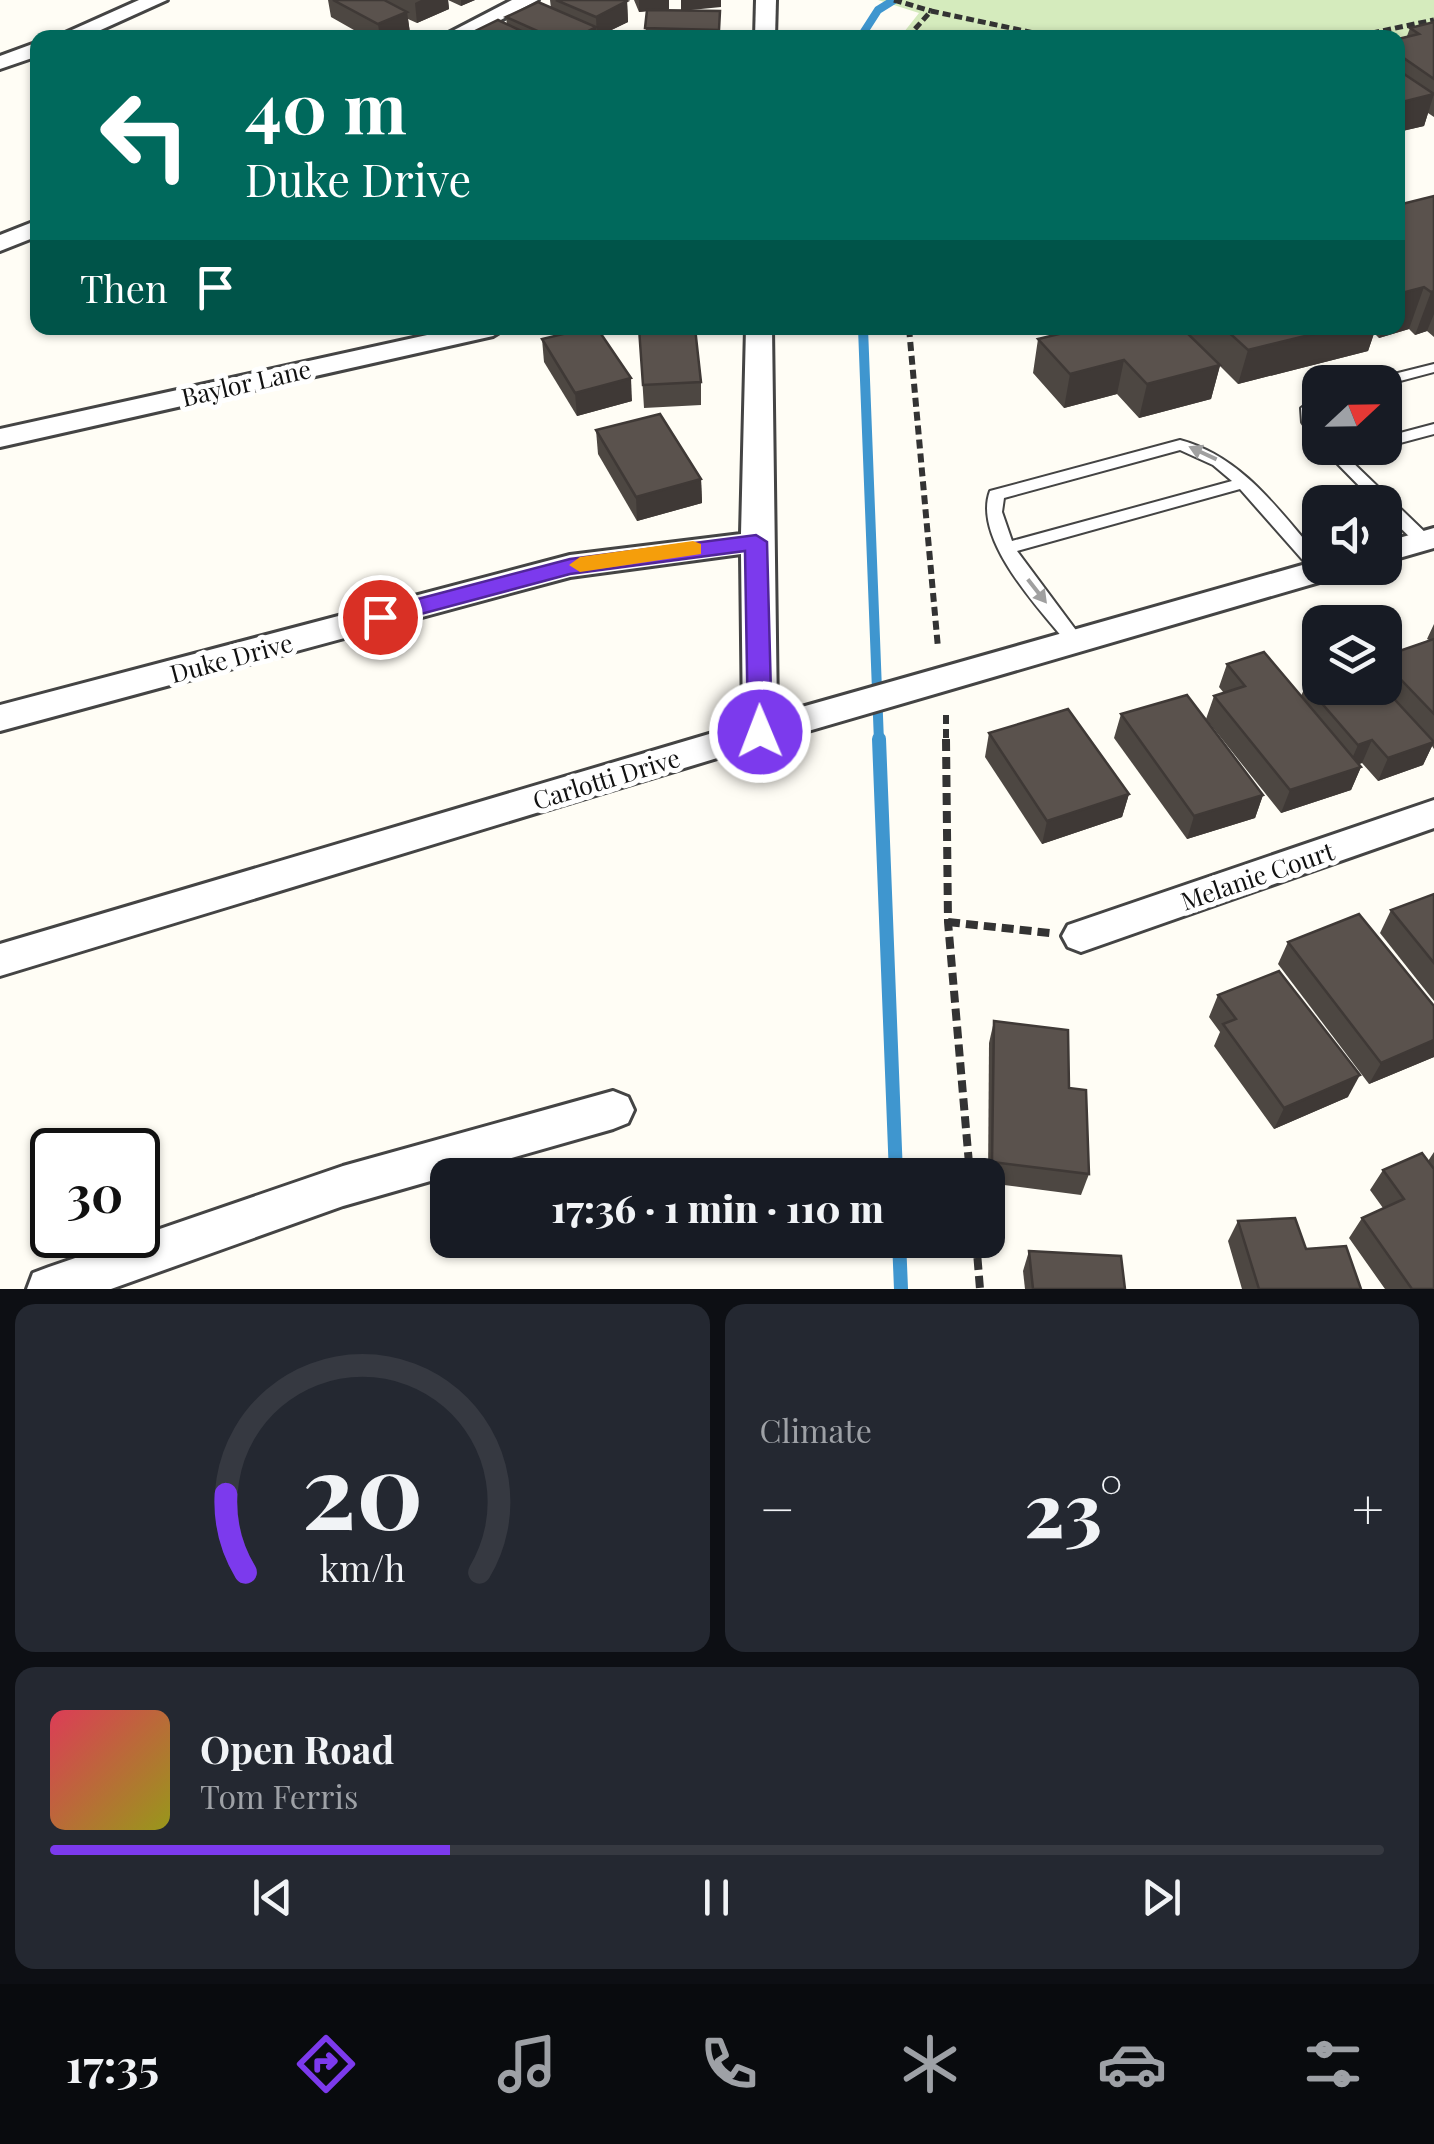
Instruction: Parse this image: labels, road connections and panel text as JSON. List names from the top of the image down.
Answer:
{
  "streets": {
    "street": [
      "Baylor Lane",
      "Duke Drive",
      "Carlotti Drive",
      "Melanie Court"
    ]
  },
  "north": "right",
  "page": {
    "turn": ["40 m", "Duke Drive"],
    "then": "Then",
    "limit": "30",
    "trip": "17:36 · 1 min · 110 m",
    "tile": "Climate",
    "heat": ["−", "23°", "+"],
    "song": ["Open Road", "Tom Ferris"],
    "tabs": "17:35",
    "gauge": ["20", "km/h"]
  }
}
